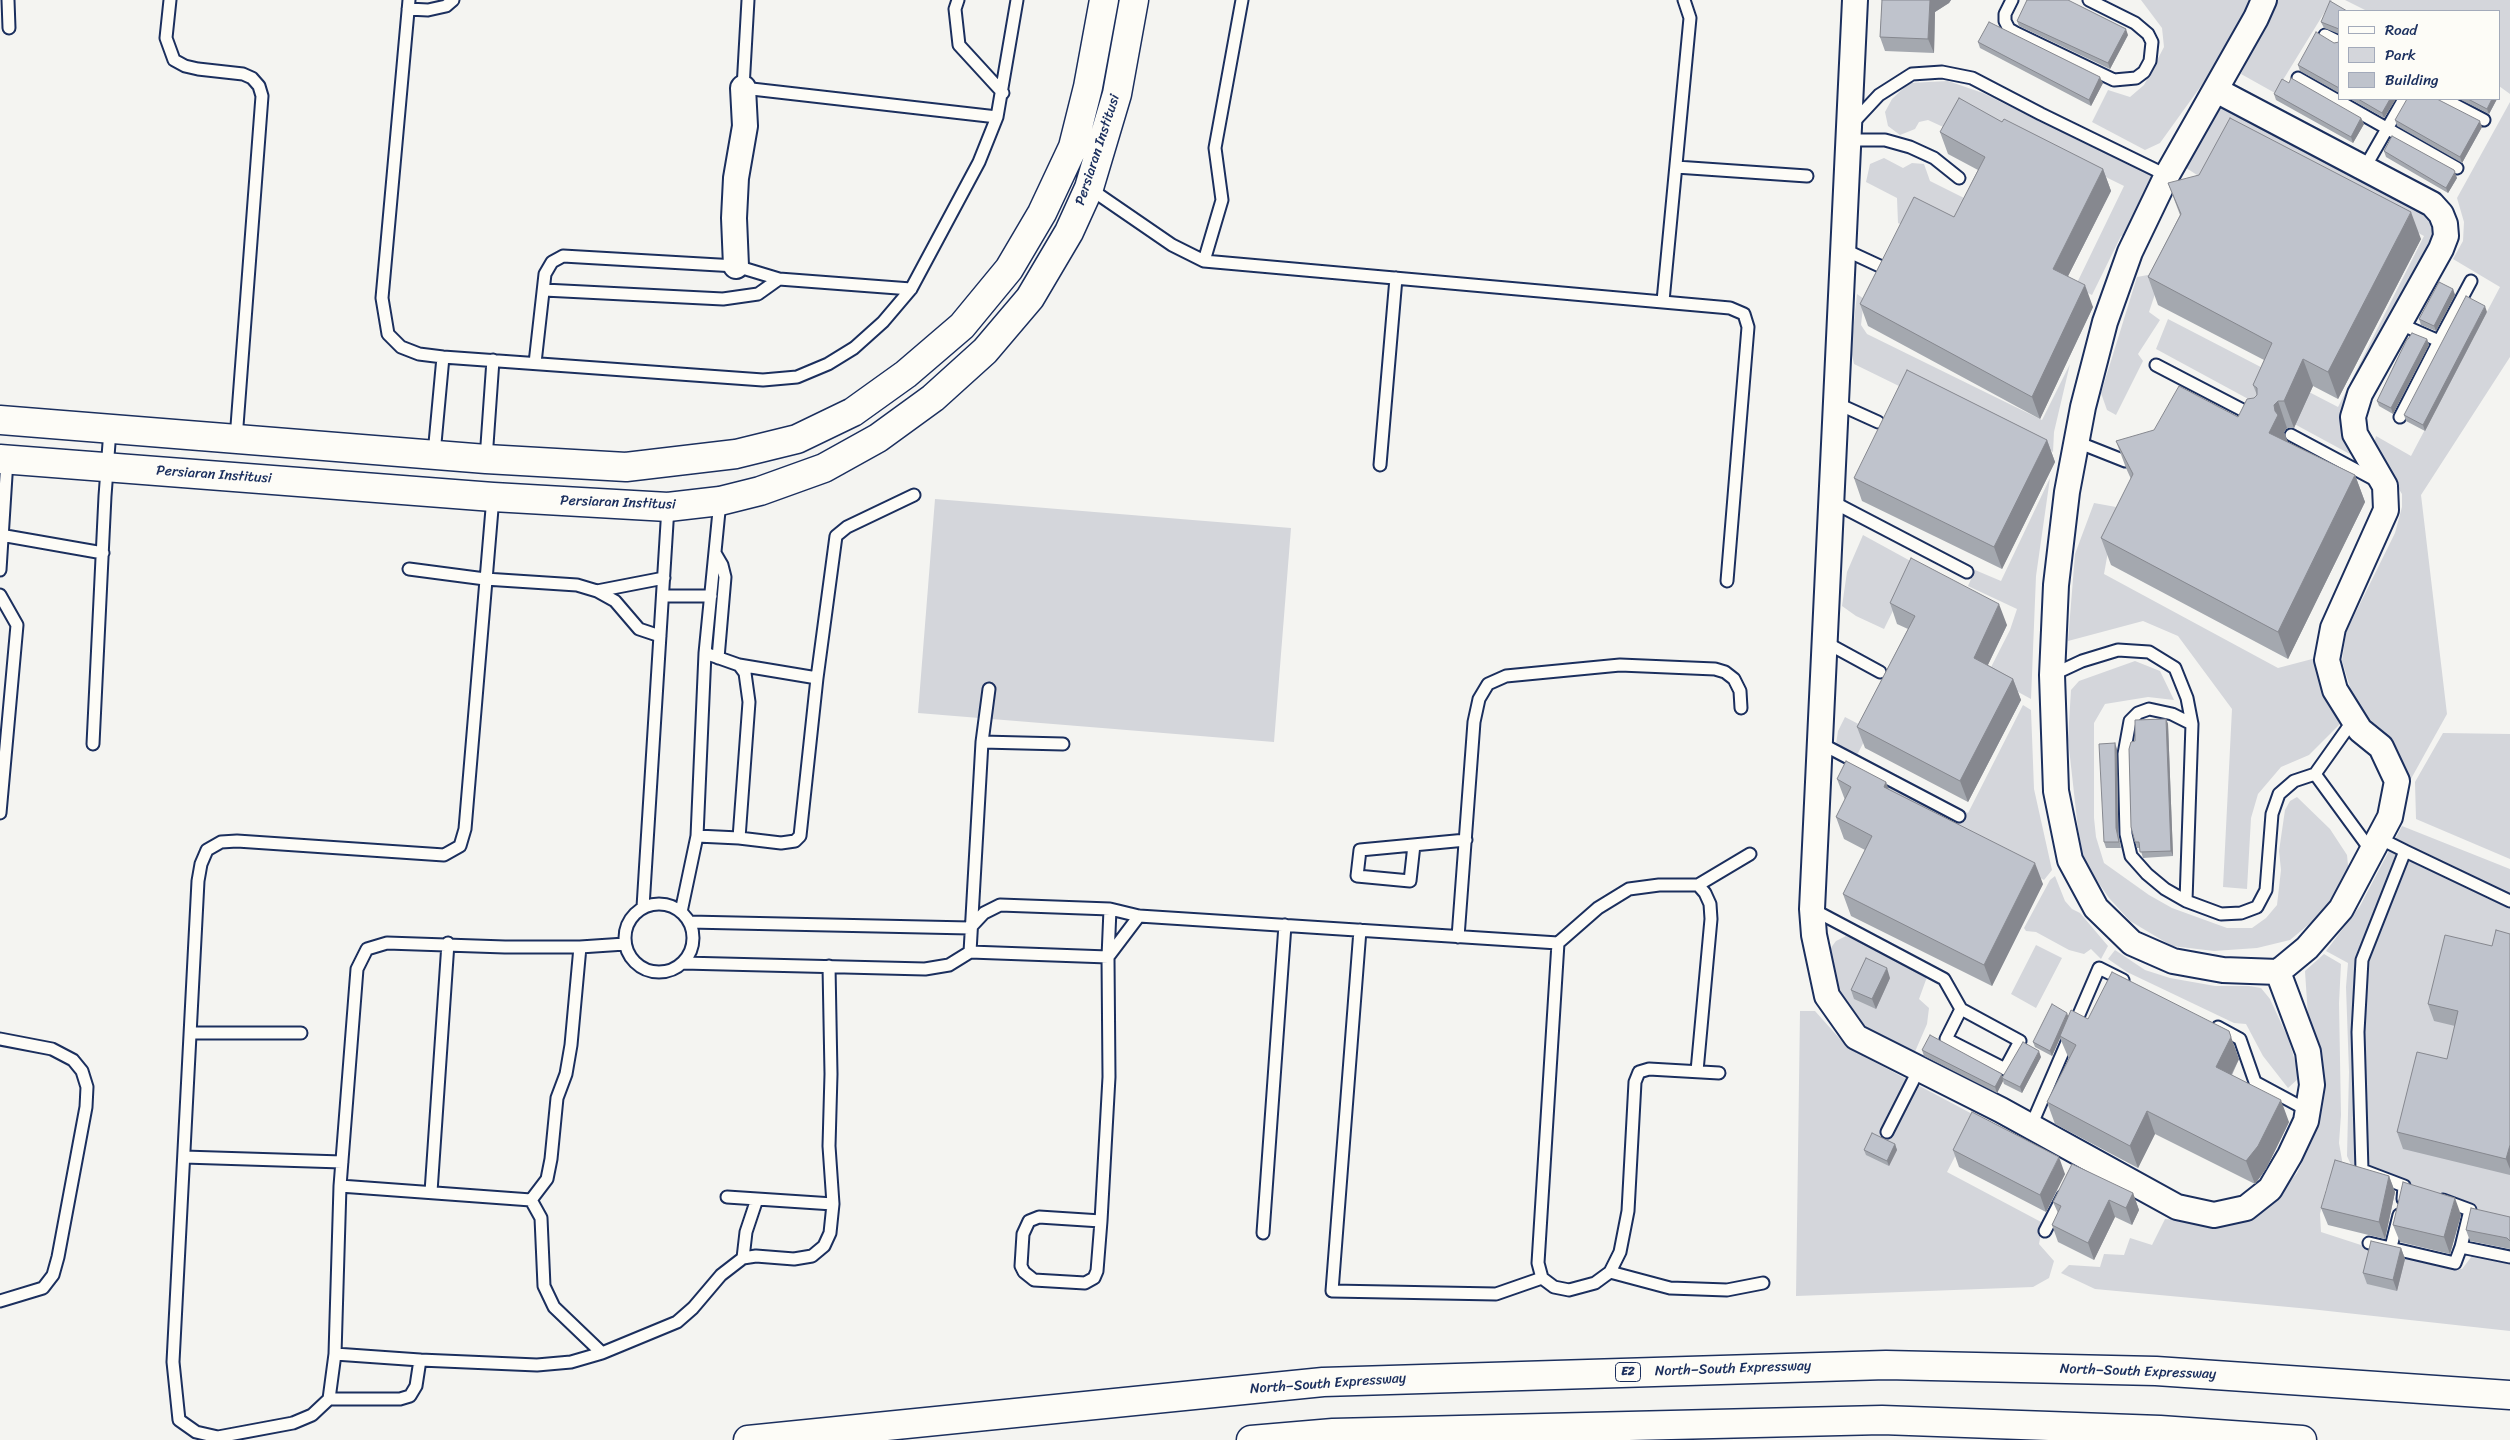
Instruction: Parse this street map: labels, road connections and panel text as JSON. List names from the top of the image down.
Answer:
{
  "streets": {
    "main road": ["Persiaran Institusi", "North–South Expressway", "E2"]
  },
  "legend": ["Road", "Park", "Building"]
}
